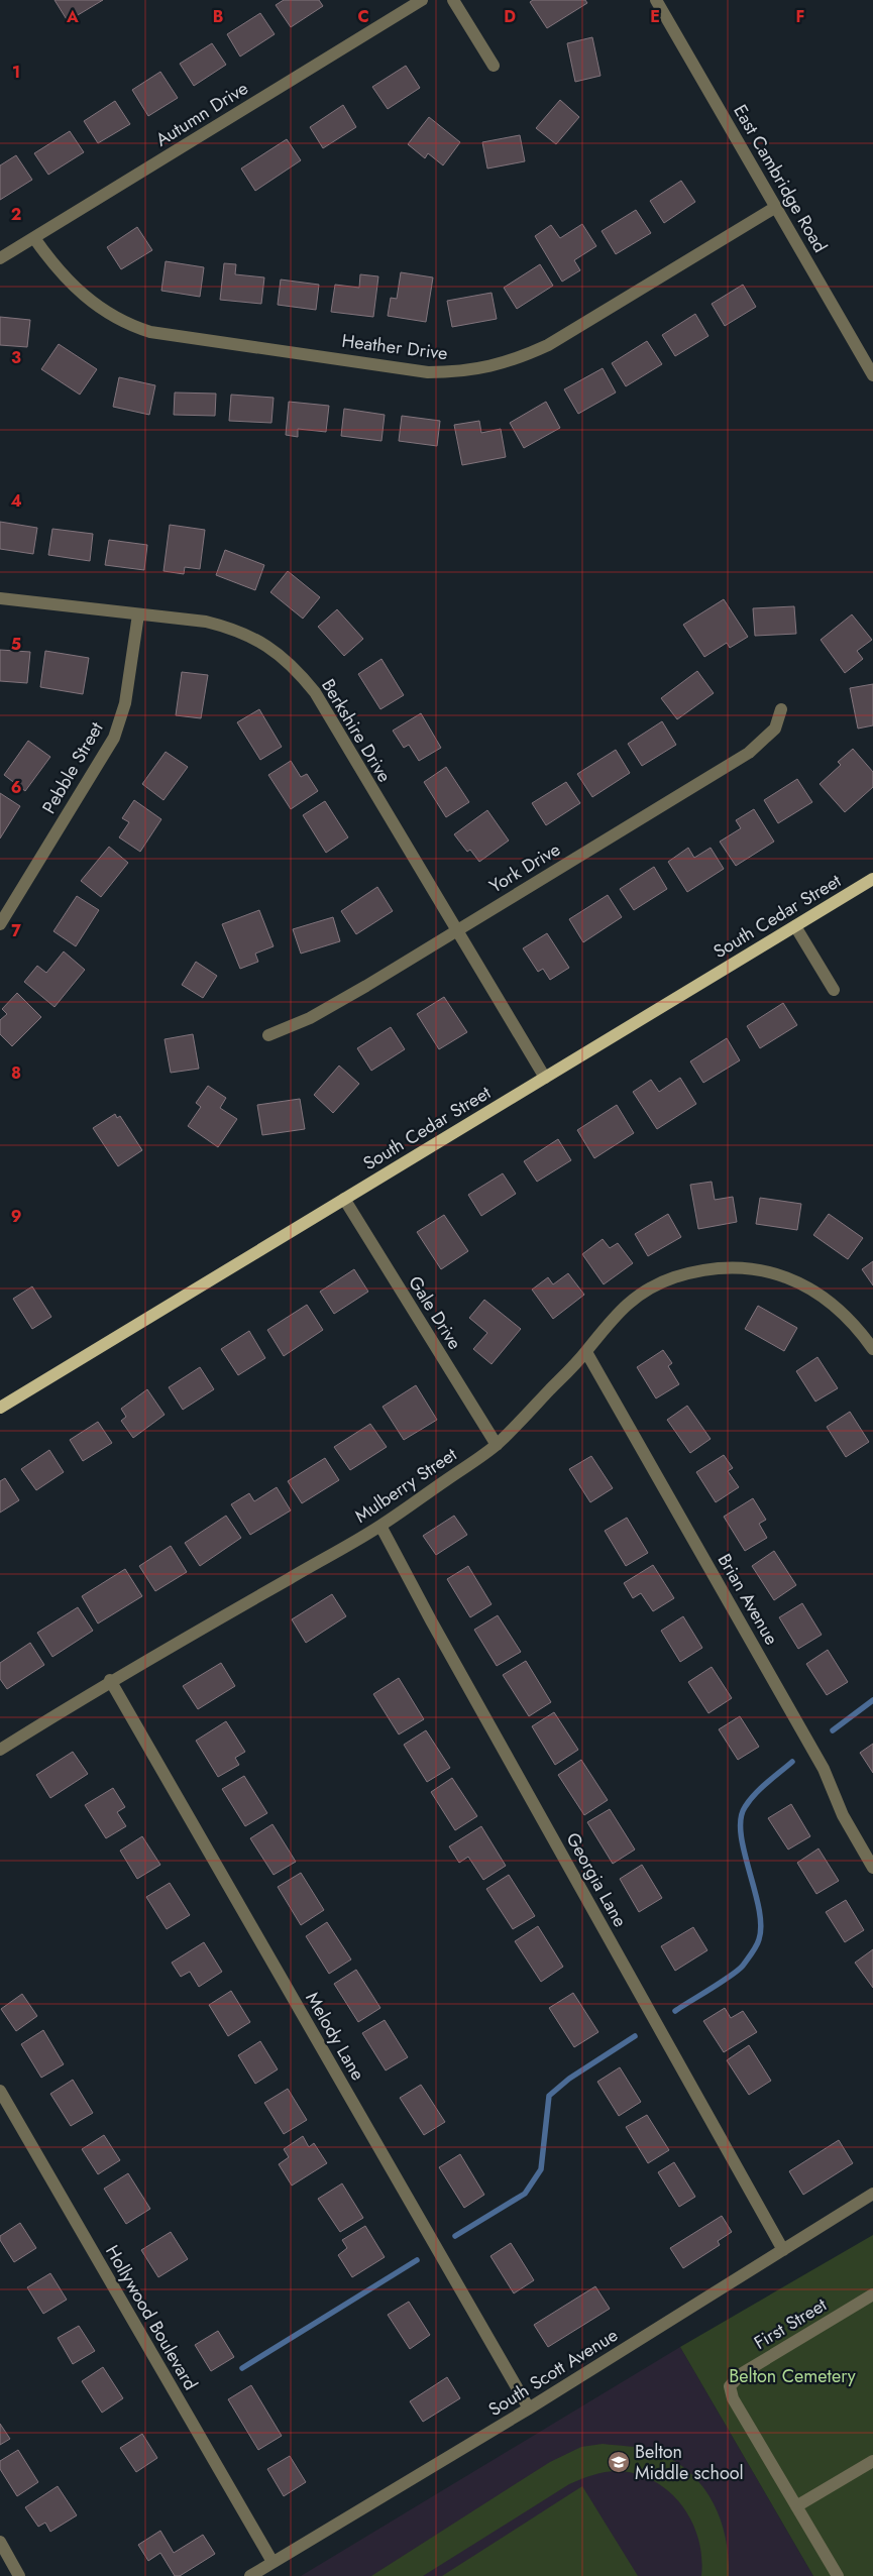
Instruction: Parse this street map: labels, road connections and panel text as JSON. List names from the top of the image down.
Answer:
{
  "streets": {
    "main road": ["South Cedar Street"],
    "street": [
      "Autumn Drive",
      "East Cambridge Road",
      "Heather Drive",
      "Berkshire Drive",
      "Pebble Street",
      "York Drive",
      "Gale Drive",
      "Mulberry Street",
      "Brian Avenue",
      "Georgia Lane",
      "Melody Lane",
      "Hollywood Boulevard",
      "First Street",
      "South Scott Avenue"
    ]
  },
  "crossings": [
    ["Autumn Drive", "Heather Drive"],
    ["East Cambridge Road", "Heather Drive"],
    ["Berkshire Drive", "Pebble Street"],
    ["Berkshire Drive", "York Drive"],
    ["Berkshire Drive", "South Cedar Street"],
    ["South Cedar Street", "Gale Drive"],
    ["Gale Drive", "Mulberry Street"],
    ["Mulberry Street", "Brian Avenue"],
    ["Mulberry Street", "Georgia Lane"],
    ["Mulberry Street", "Melody Lane"],
    ["Georgia Lane", "South Scott Avenue"],
    ["Melody Lane", "South Scott Avenue"],
    ["Hollywood Boulevard", "South Scott Avenue"]
  ],
  "parks": ["Belton Cemetery"],
  "places": {
    "school or university": ["Belton Middle school"]
  },
  "grid": {
    "columns": [
      "A",
      "B",
      "C",
      "D",
      "E",
      "F"
    ],
    "rows": [
      "1",
      "2",
      "3",
      "4",
      "5",
      "6",
      "7",
      "8",
      "9"
    ]
  }
}
